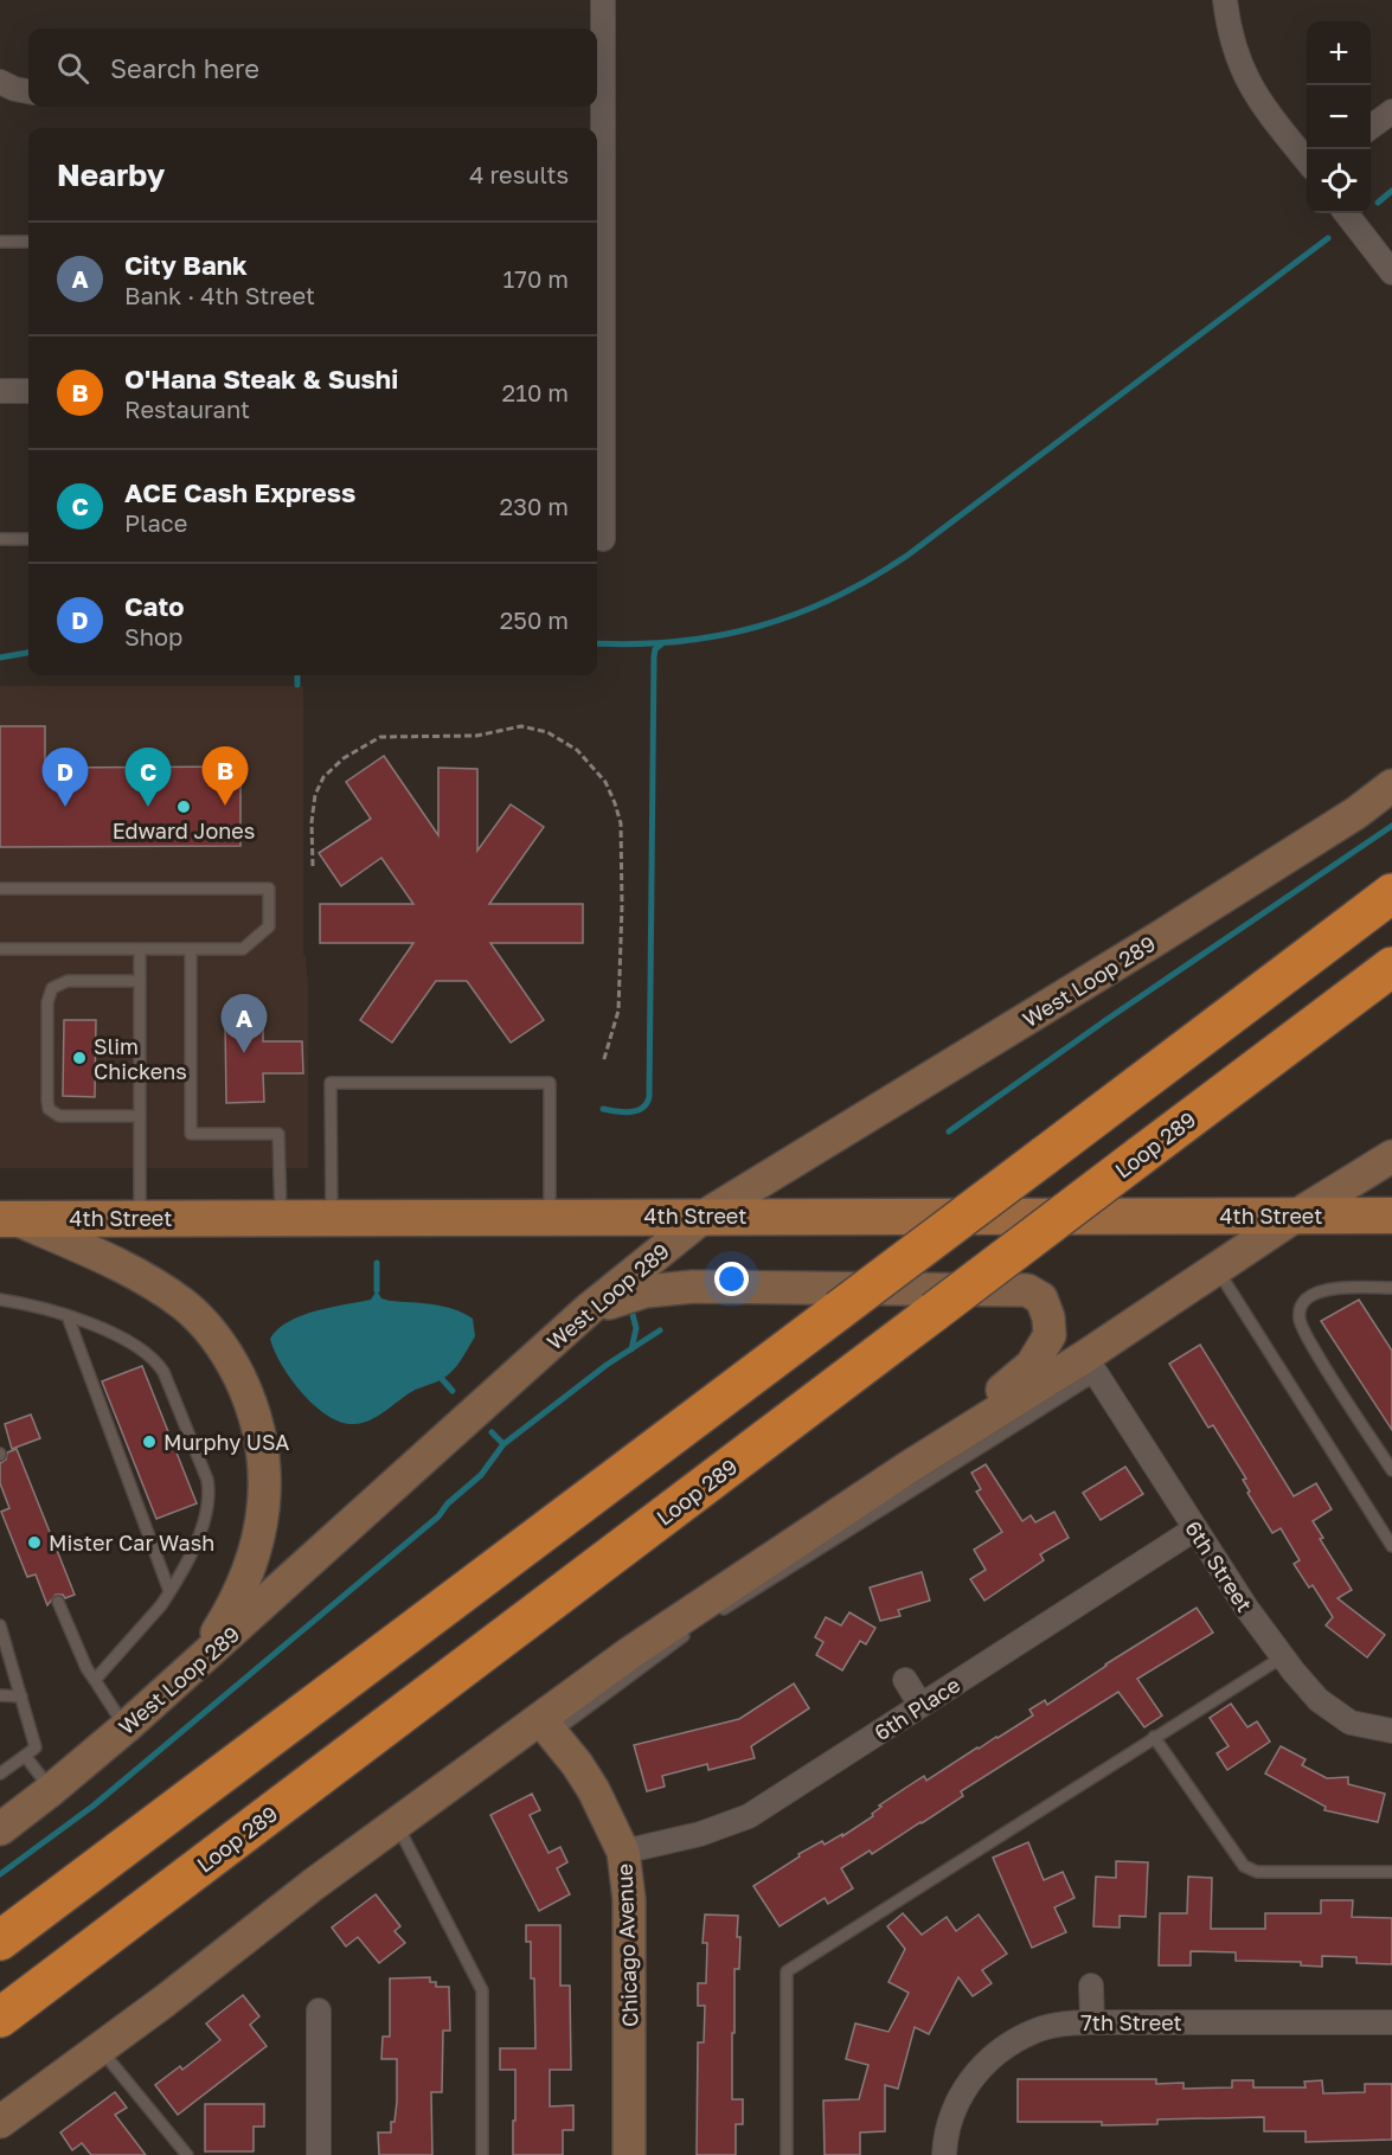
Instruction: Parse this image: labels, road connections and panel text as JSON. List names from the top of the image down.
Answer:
{
  "streets": {
    "highway": ["Loop 289"],
    "main road": ["West Loop 289", "4th Street", "Chicago Avenue"],
    "street": ["6th Street", "6th Place", "7th Street"]
  },
  "crossings": [
    ["West Loop 289", "4th Street"],
    ["6th Street", "6th Place"],
    ["6th Place", "Chicago Avenue"]
  ],
  "places": [
    "Edward Jones",
    "Slim Chickens",
    "Murphy USA",
    "Mister Car Wash"
  ],
  "page": {
    "map_buttons": ["+", "−"],
    "search": "Search here",
    "heading": ["Nearby", "4 results"],
    "list": [
      {
        "mark": "A",
        "name": "City Bank",
        "note": "Bank · 4th Street",
        "value": "170 m"
      },
      {
        "mark": "B",
        "name": "O'Hana Steak & Sushi",
        "note": "Restaurant",
        "value": "210 m"
      },
      {
        "mark": "C",
        "name": "ACE Cash Express",
        "note": "Place",
        "value": "230 m"
      },
      {
        "mark": "D",
        "name": "Cato",
        "note": "Shop",
        "value": "250 m"
      }
    ],
    "pins": [
      "B",
      "C",
      "D",
      "A"
    ]
  }
}
